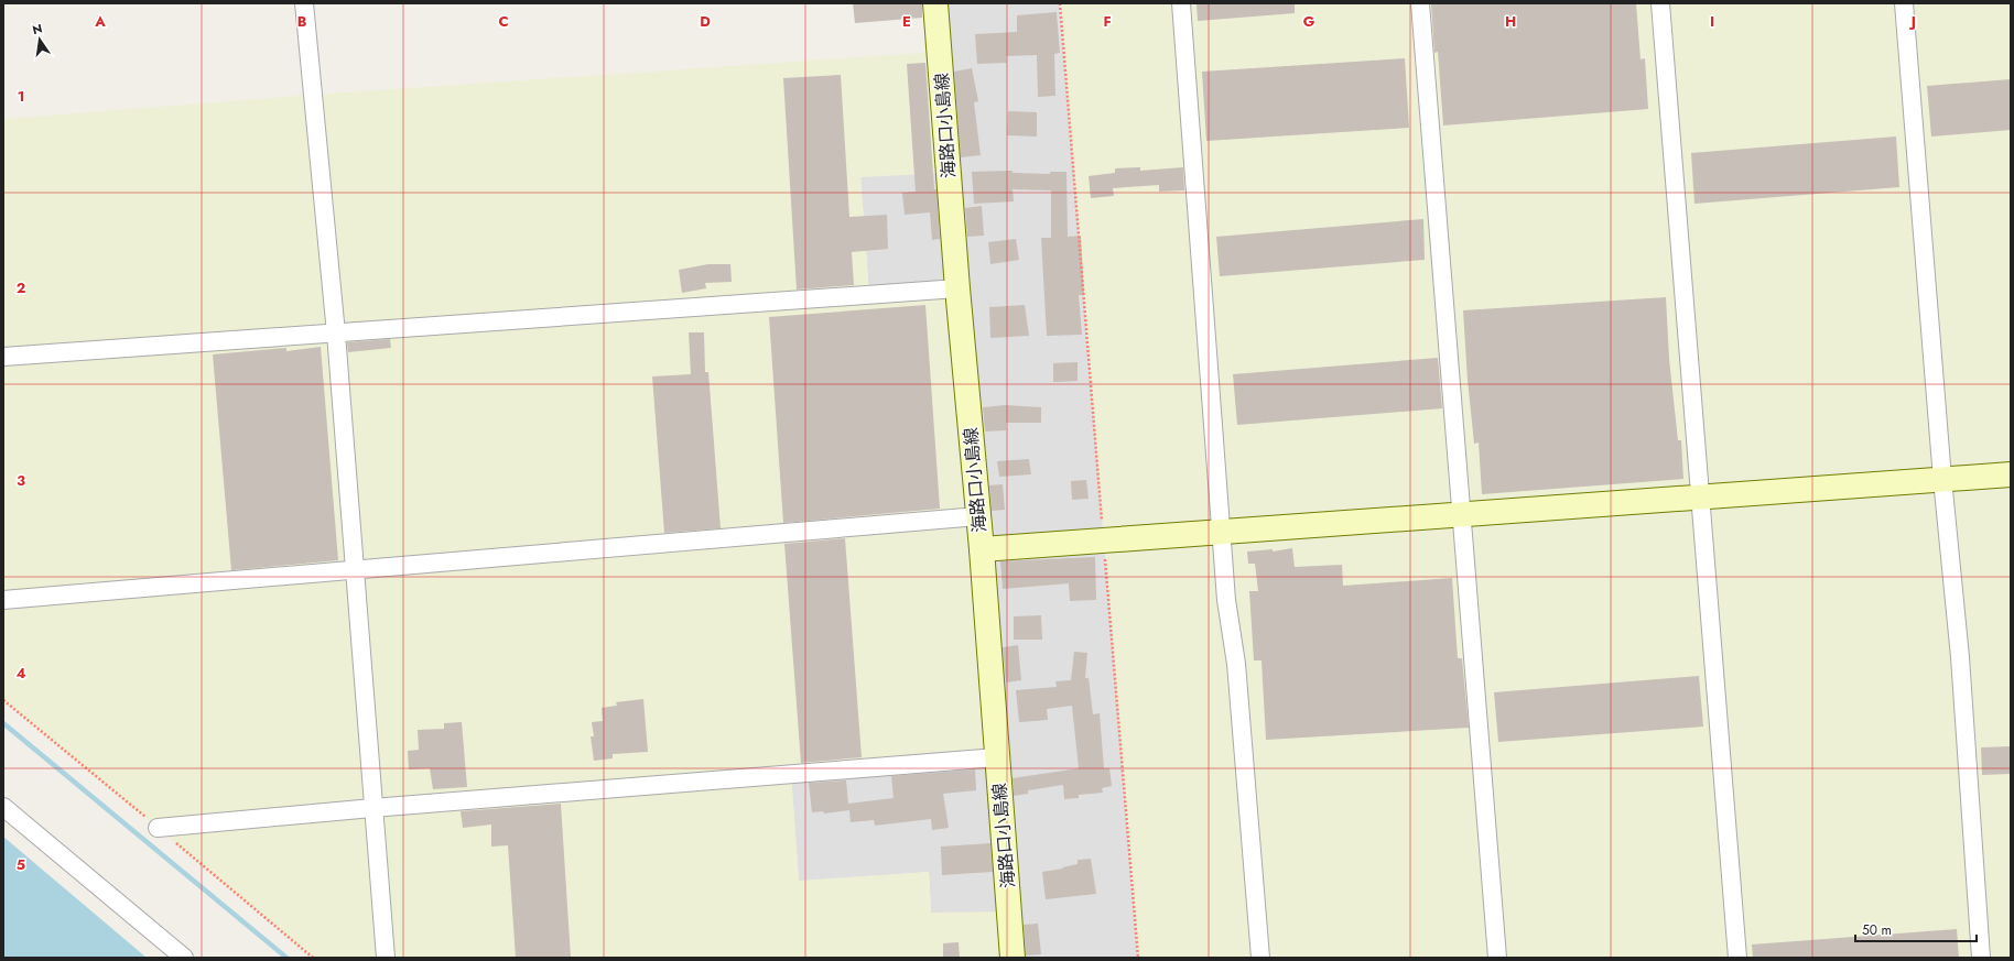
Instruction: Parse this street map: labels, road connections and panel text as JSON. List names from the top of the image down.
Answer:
{
  "streets": {
    "street": ["海路口小島線"]
  },
  "scale_bar": "50 m",
  "north": "top",
  "grid": {
    "columns": [
      "A",
      "B",
      "C",
      "D",
      "E",
      "F",
      "G",
      "H",
      "I",
      "J"
    ],
    "rows": [
      "1",
      "2",
      "3",
      "4",
      "5"
    ]
  }
}
